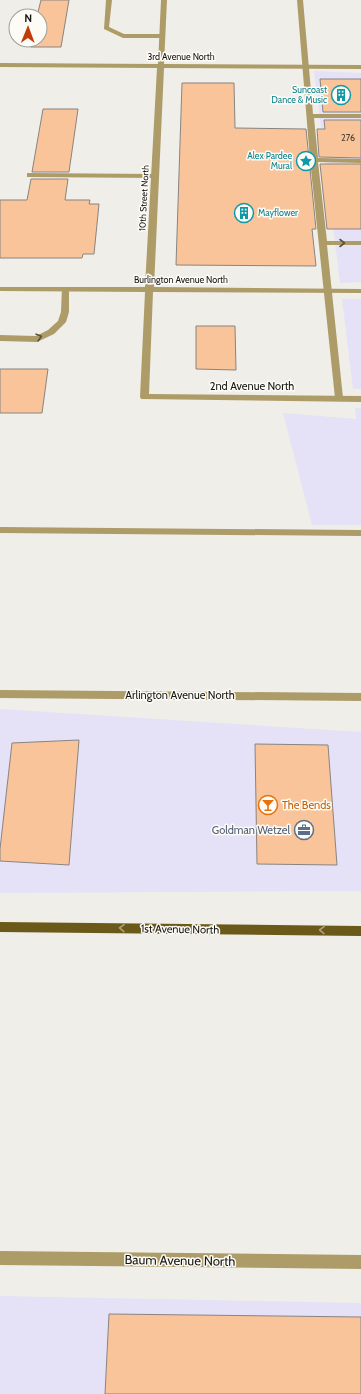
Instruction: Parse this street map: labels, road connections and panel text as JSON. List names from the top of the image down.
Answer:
{
  "streets": {
    "main road": ["1st Avenue North"],
    "street": [
      "3rd Avenue North",
      "10th Street North",
      "Burlington Avenue North",
      "2nd Avenue North",
      "Arlington Avenue North",
      "Baum Avenue North"
    ]
  },
  "crossings": [
    ["3rd Avenue North", "10th Street North"],
    ["10th Street North", "Burlington Avenue North"],
    ["10th Street North", "2nd Avenue North"]
  ],
  "one_way": ["1st Avenue North"],
  "places": {
    "building": ["Suncoast Dance & Music", "Mayflower"],
    "place": ["Alex Pardee Mural"],
    "bar": ["The Bends"],
    "office": ["Goldman Wetzel"]
  },
  "house_numbers": ["276"],
  "north": "top"
}
